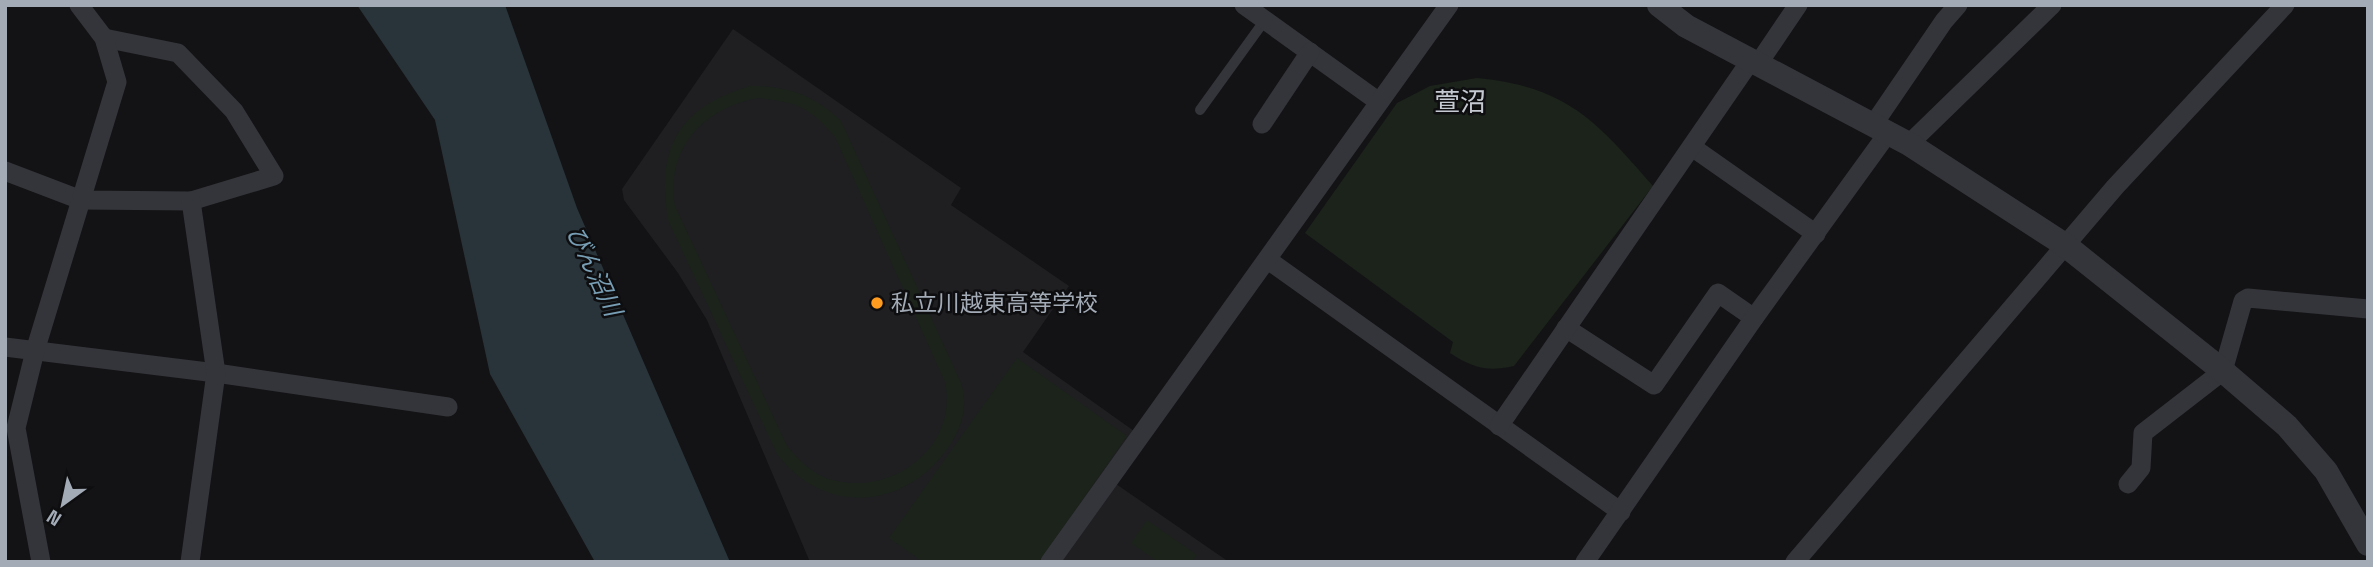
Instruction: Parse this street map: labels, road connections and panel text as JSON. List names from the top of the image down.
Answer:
{
  "districts": ["萱沼"],
  "water": ["びん沼川"],
  "places": ["私立川越東高等学校"],
  "north": "bottom left"
}
